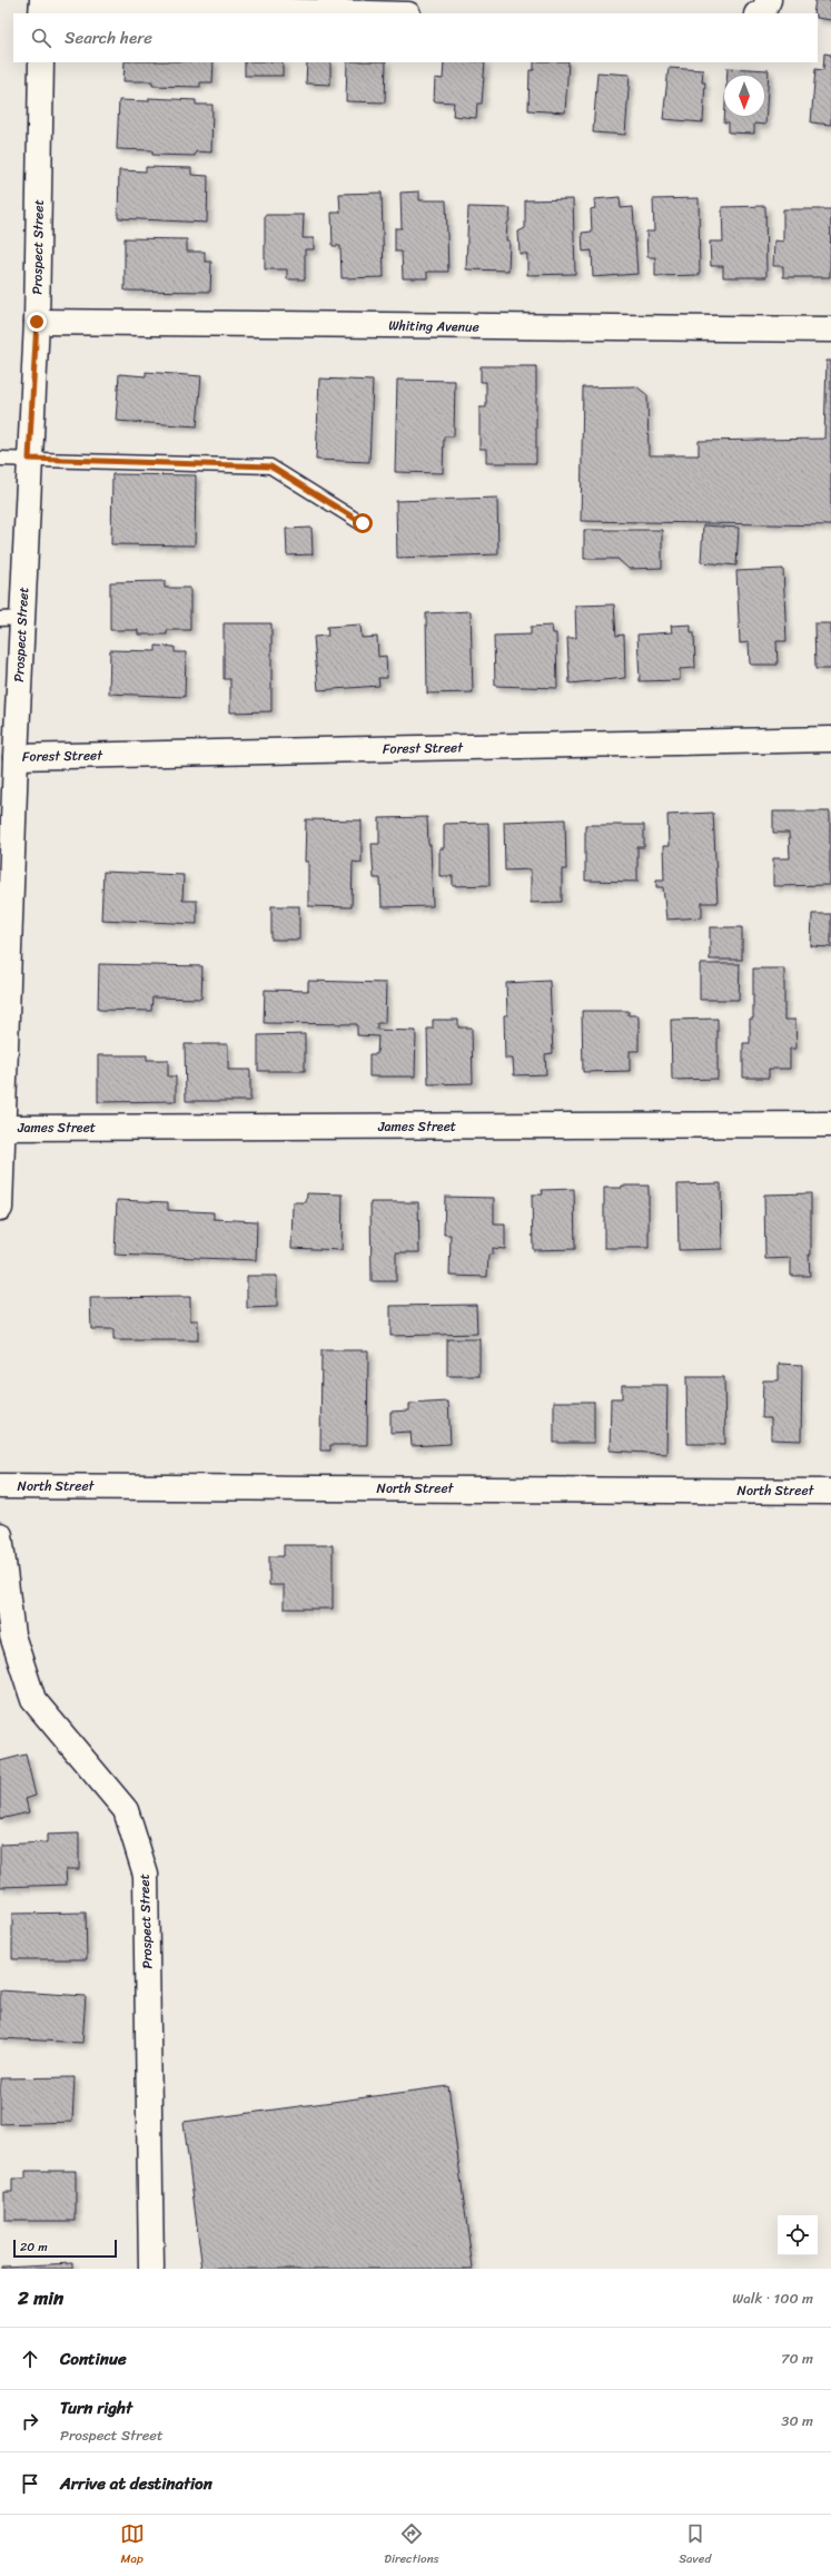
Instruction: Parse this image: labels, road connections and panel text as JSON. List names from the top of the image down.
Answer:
{
  "streets": {
    "street": [
      "Prospect Street",
      "Whiting Avenue",
      "Forest Street",
      "James Street",
      "North Street"
    ]
  },
  "crossings": [
    ["Prospect Street", "Whiting Avenue"],
    ["Prospect Street", "Forest Street"],
    ["Prospect Street", "James Street"]
  ],
  "scale_bar": "20 m",
  "north": "bottom",
  "page": {
    "search": "Search here",
    "scale": "20 m",
    "heading": ["2 min", "Walk · 100 m"],
    "list": [
      ["Continue", "70 m"],
      ["Turn right", "Prospect Street", "30 m"],
      "Arrive at destination"
    ],
    "nav": ["Map", "Directions", "Saved"]
  }
}
